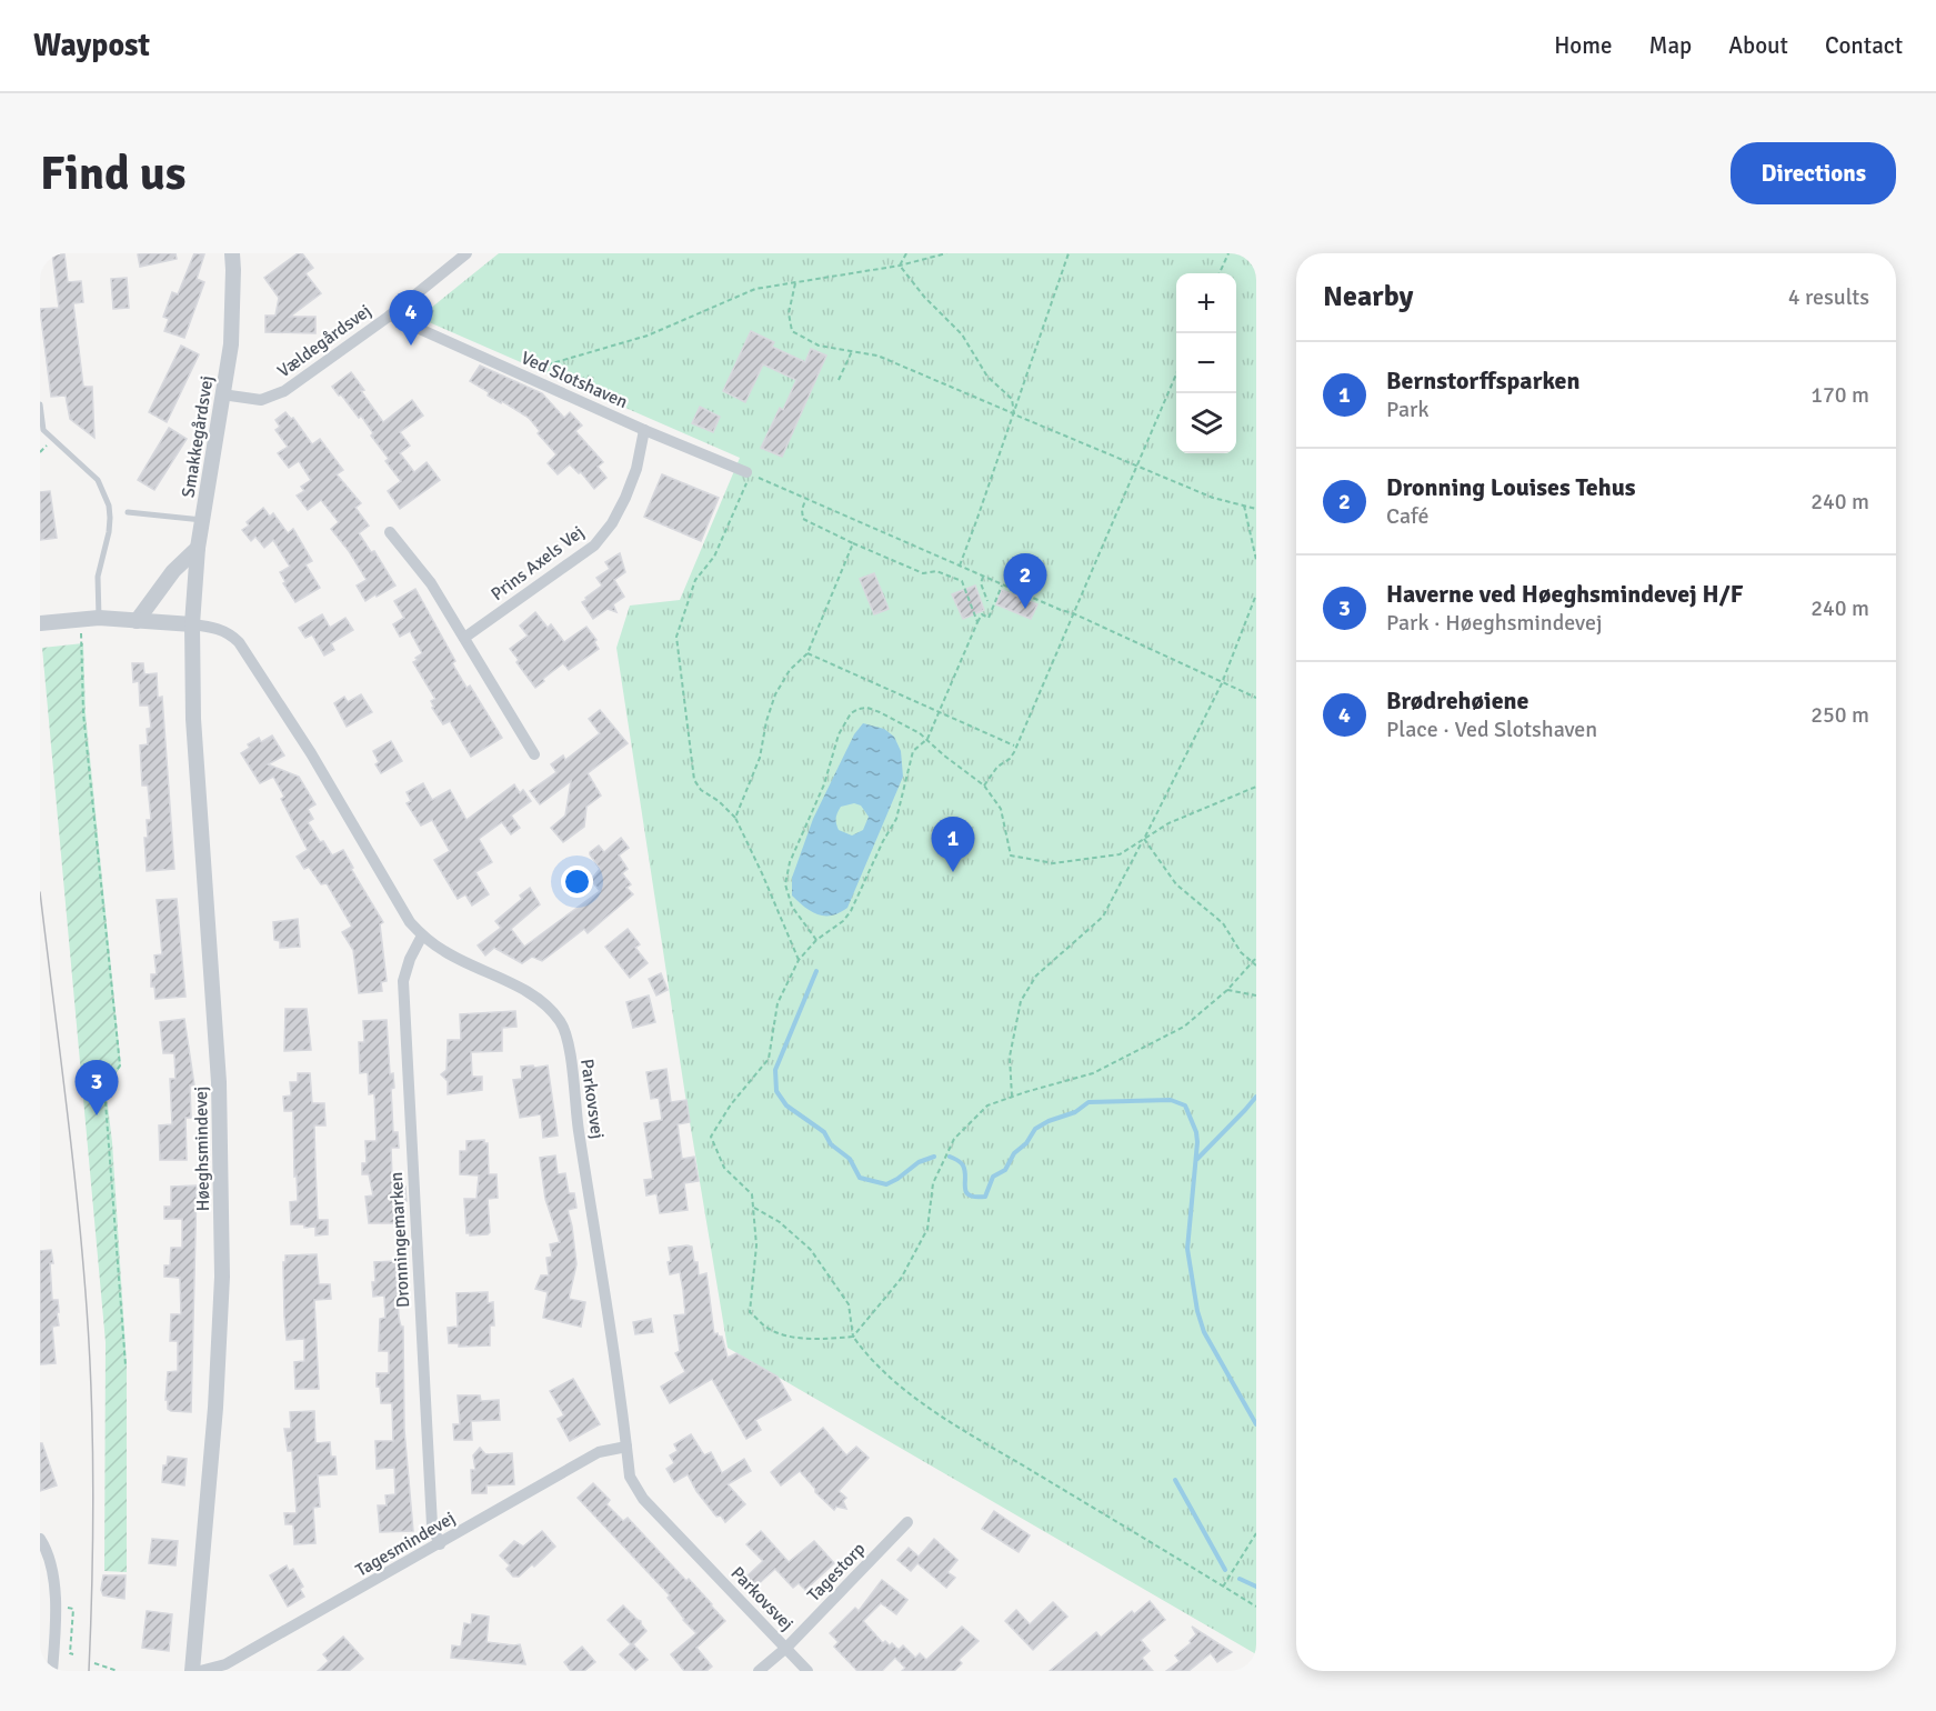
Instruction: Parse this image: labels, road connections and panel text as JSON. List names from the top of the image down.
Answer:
{
  "streets": {
    "street": [
      "Vældegårdsvej",
      "Ved Slotshaven",
      "Smakkegårdsvej",
      "Prins Axels Vej",
      "Parkovsvej",
      "Høeghsmindevej",
      "Dronningemarken",
      "Tagesmindevej",
      "Tagestorp"
    ]
  },
  "crossings": [
    ["Vældegårdsvej", "Ved Slotshaven"],
    ["Vældegårdsvej", "Smakkegårdsvej"],
    ["Ved Slotshaven", "Prins Axels Vej"],
    ["Smakkegårdsvej", "Parkovsvej"],
    ["Smakkegårdsvej", "Høeghsmindevej"],
    ["Parkovsvej", "Høeghsmindevej"],
    ["Parkovsvej", "Dronningemarken"],
    ["Parkovsvej", "Tagesmindevej"],
    ["Parkovsvej", "Tagestorp"],
    ["Dronningemarken", "Tagesmindevej"]
  ],
  "page": {
    "header": "Waypost",
    "nav": [
      "Home",
      "Map",
      "About",
      "Contact"
    ],
    "buttons": "Directions",
    "title": "Find us",
    "heading": ["Nearby", "4 results"],
    "map_buttons": ["+", "−"],
    "pins": [
      "4",
      "2",
      "1",
      "3"
    ],
    "list": [
      {
        "mark": "1",
        "name": "Bernstorffsparken",
        "note": "Park",
        "value": "170 m"
      },
      {
        "mark": "2",
        "name": "Dronning Louises Tehus",
        "note": "Café",
        "value": "240 m"
      },
      {
        "mark": "3",
        "name": "Haverne ved Høeghsmindevej H/F",
        "note": "Park · Høeghsmindevej",
        "value": "240 m"
      },
      {
        "mark": "4",
        "name": "Brødrehøiene",
        "note": "Place · Ved Slotshaven",
        "value": "250 m"
      }
    ]
  }
}
